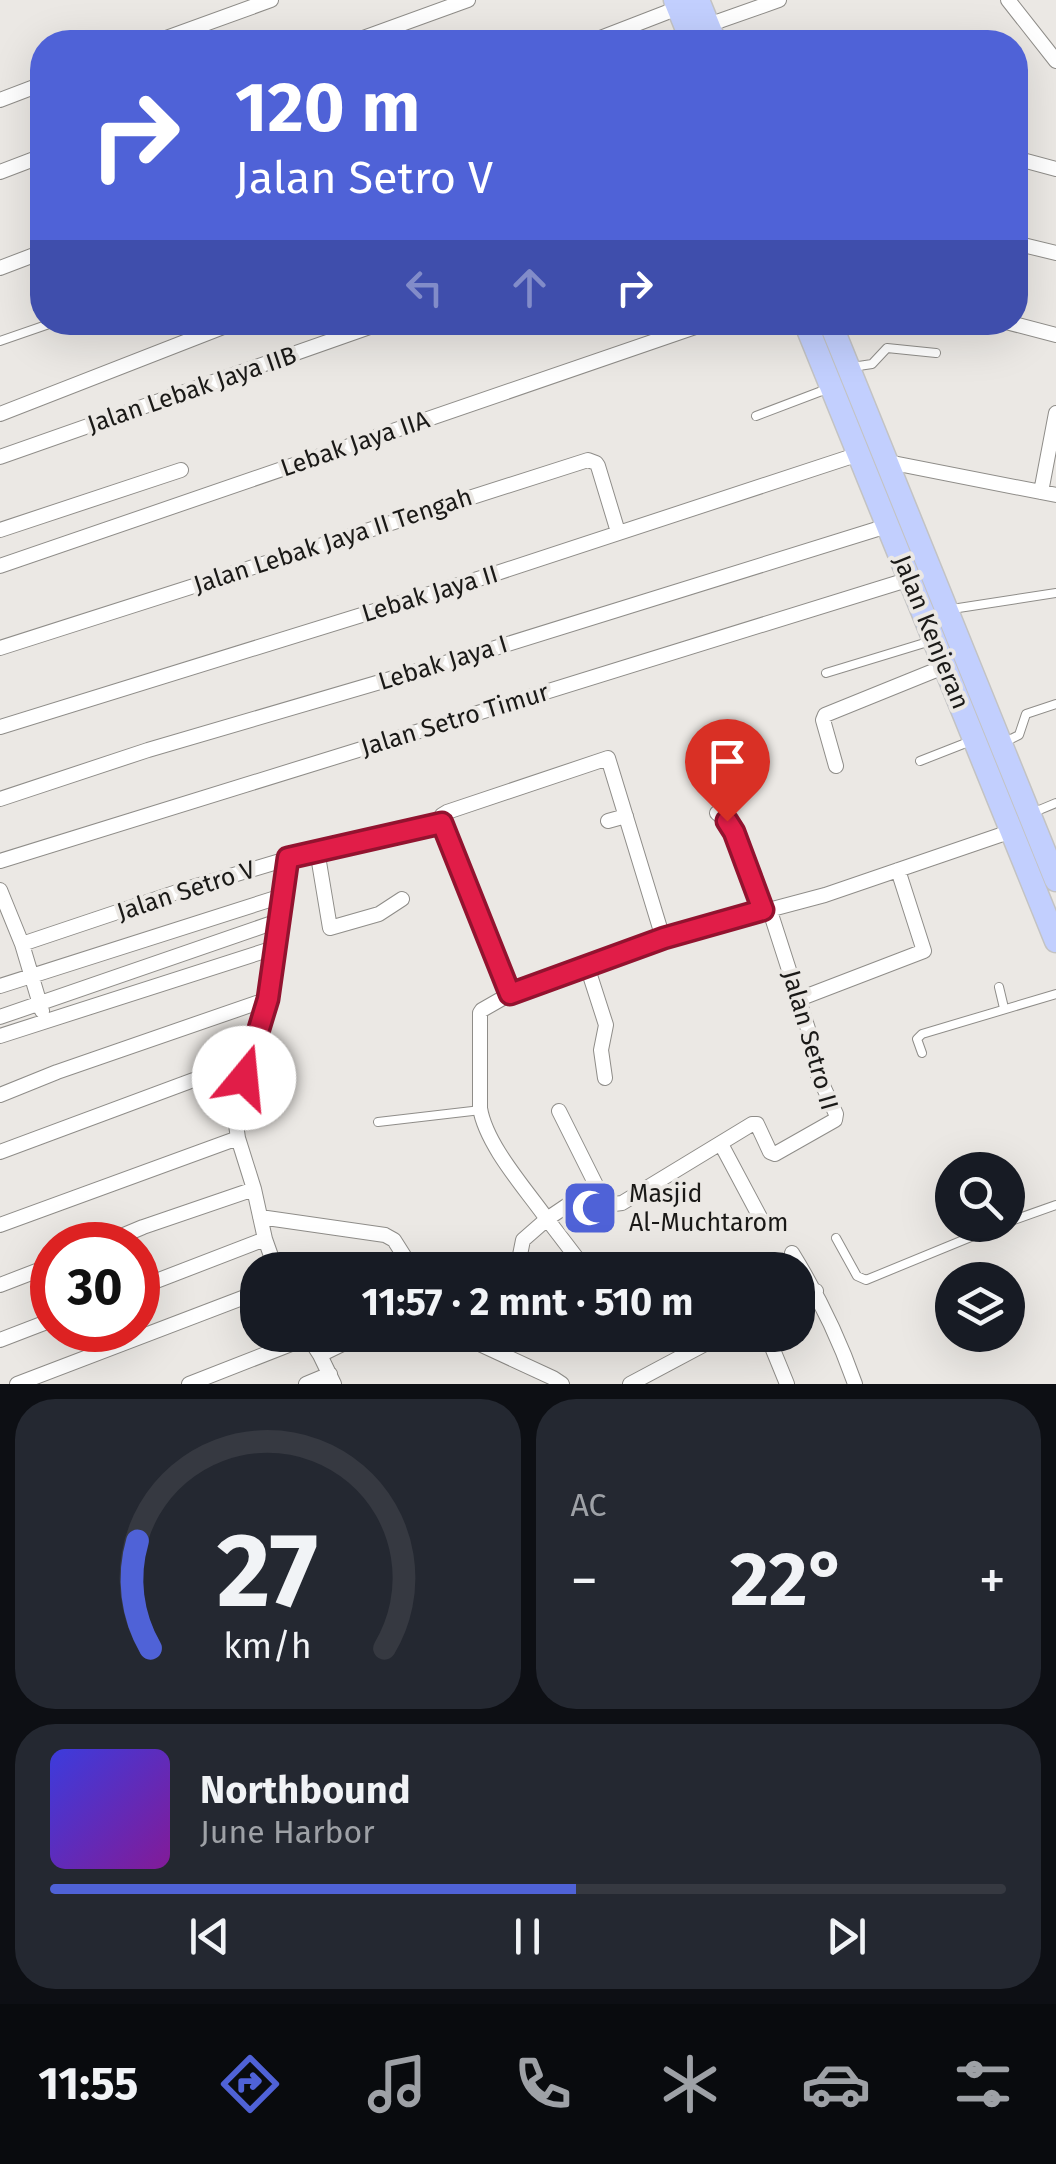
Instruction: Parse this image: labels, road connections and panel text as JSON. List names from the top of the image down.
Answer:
{
  "streets": {
    "main road": ["Jalan Kenjeran"],
    "street": [
      "Jalan Lebak Jaya IIB",
      "Lebak Jaya IIA",
      "Jalan Lebak Jaya II Tengah",
      "Lebak Jaya II",
      "Lebak Jaya I",
      "Jalan Setro Timur",
      "Jalan Setro V",
      "Jalan Setro II"
    ]
  },
  "crossings": [
    ["Jalan Lebak Jaya II Tengah", "Lebak Jaya II"],
    ["Lebak Jaya II", "Jalan Kenjeran"],
    ["Jalan Kenjeran", "Lebak Jaya I"],
    ["Jalan Kenjeran", "Jalan Setro Timur"]
  ],
  "places": {
    "mosque": ["Masjid Al-Muchtarom"]
  },
  "page": {
    "turn": ["120 m", "Jalan Setro V"],
    "limit": "30",
    "trip": "11:57 · 2 mnt · 510 m",
    "tile": "AC",
    "heat": ["−", "22°", "+"],
    "song": ["Northbound", "June Harbor"],
    "tabs": "11:55",
    "gauge": ["27", "km/h"]
  }
}
